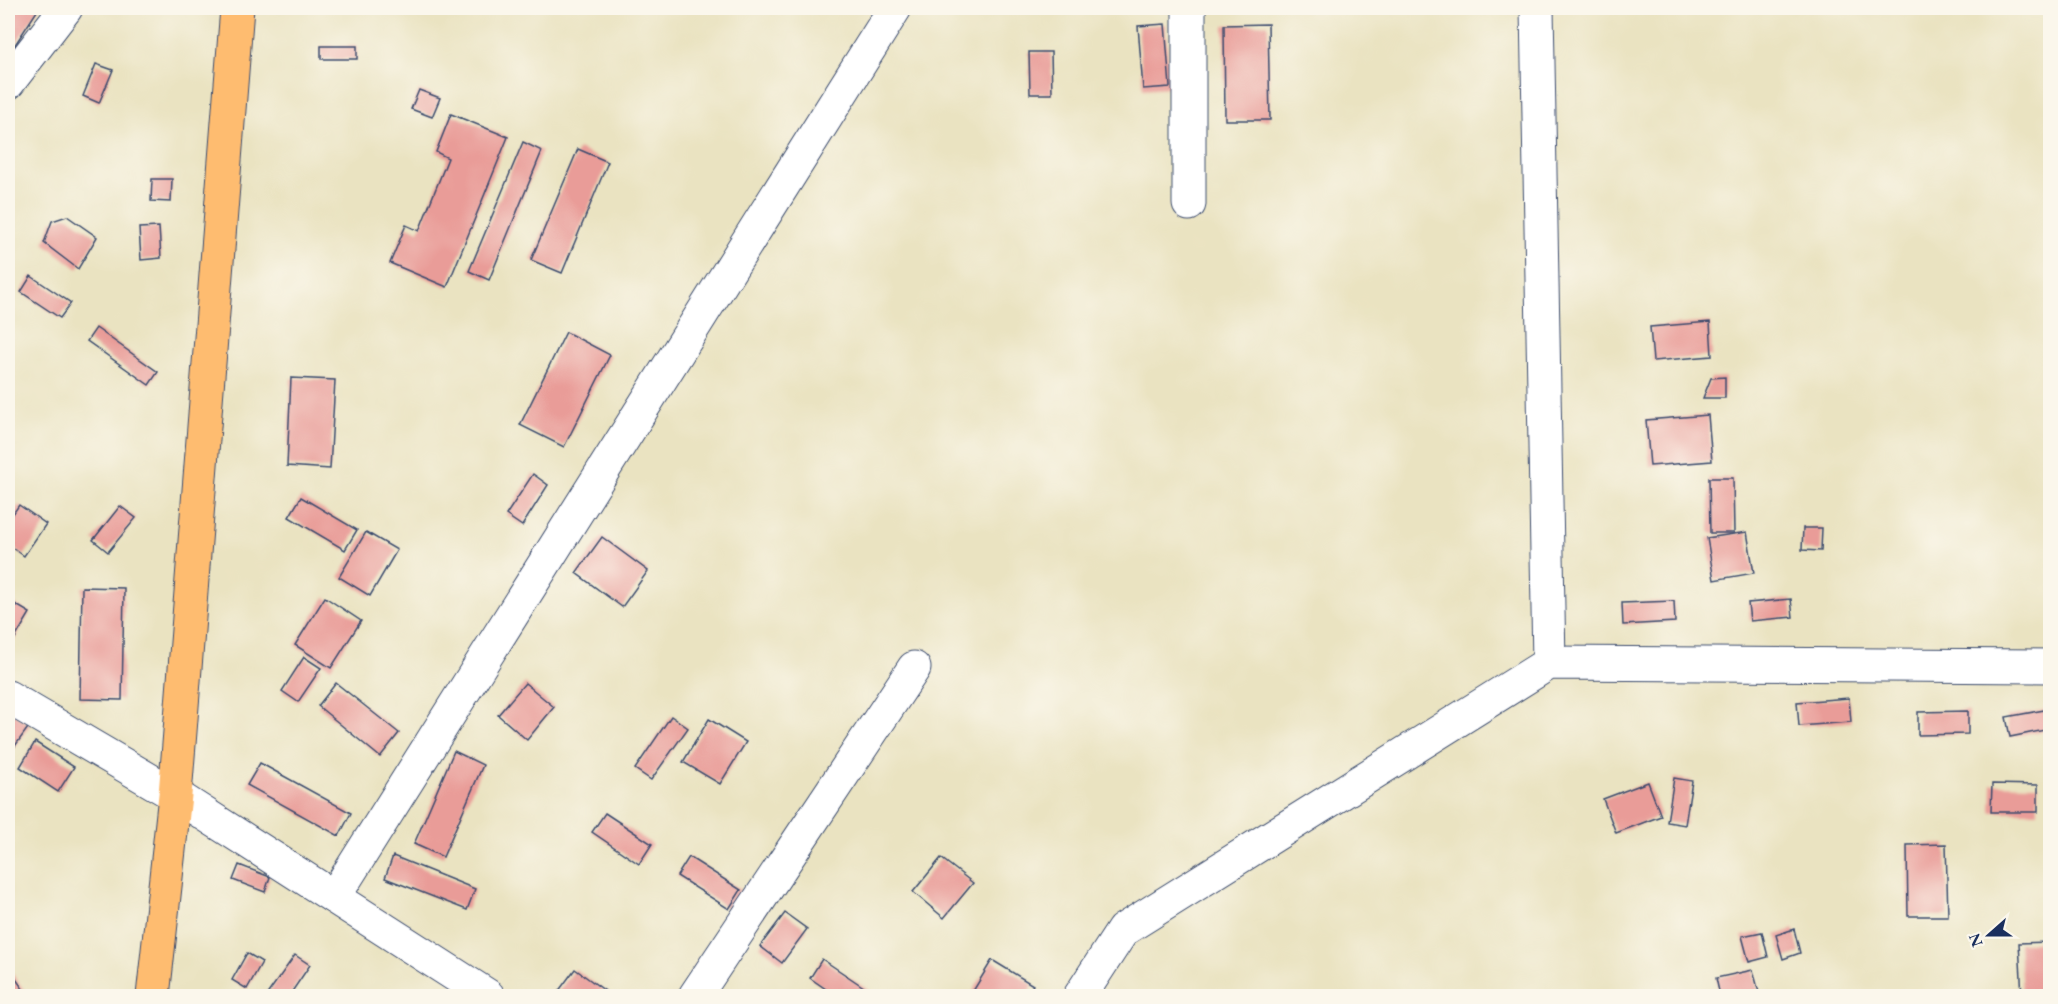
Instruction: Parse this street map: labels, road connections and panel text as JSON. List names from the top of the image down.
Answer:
{
  "north": "left"
}
